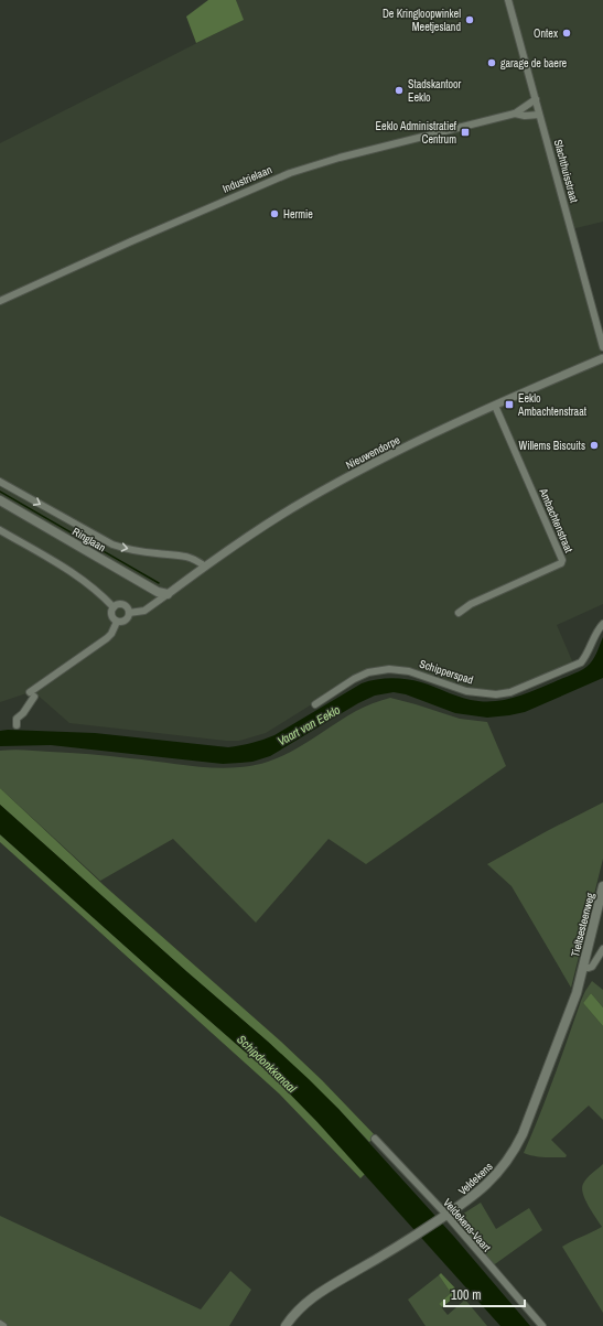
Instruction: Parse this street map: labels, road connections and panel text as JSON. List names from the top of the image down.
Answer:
{
  "streets": {
    "main road": ["Ringlaan", "Tieltsesteenweg", "Veldekens"],
    "street": [
      "Slachthuisstraat",
      "Industrielaan",
      "Nieuwendorpe",
      "Ambachtenstraat",
      "Schipperspad",
      "Veldekens-Vaart"
    ]
  },
  "crossings": [
    ["Slachthuisstraat", "Industrielaan"],
    ["Nieuwendorpe", "Ambachtenstraat"],
    ["Nieuwendorpe", "Ringlaan"],
    ["Tieltsesteenweg", "Veldekens"],
    ["Veldekens", "Veldekens-Vaart"]
  ],
  "water": ["Vaart van Eeklo", "Schipdonkkanaal"],
  "places": {
    "other": [
      "De Kringloopwinkel Meetjesland",
      "Ontex",
      "garage de baere",
      "Stadskantoor Eeklo",
      "Hermie",
      "Willems Biscuits"
    ],
    "transit": ["Eeklo Administratief Centrum", "Eeklo Ambachtenstraat"]
  },
  "scale_bar": "100 m"
}
